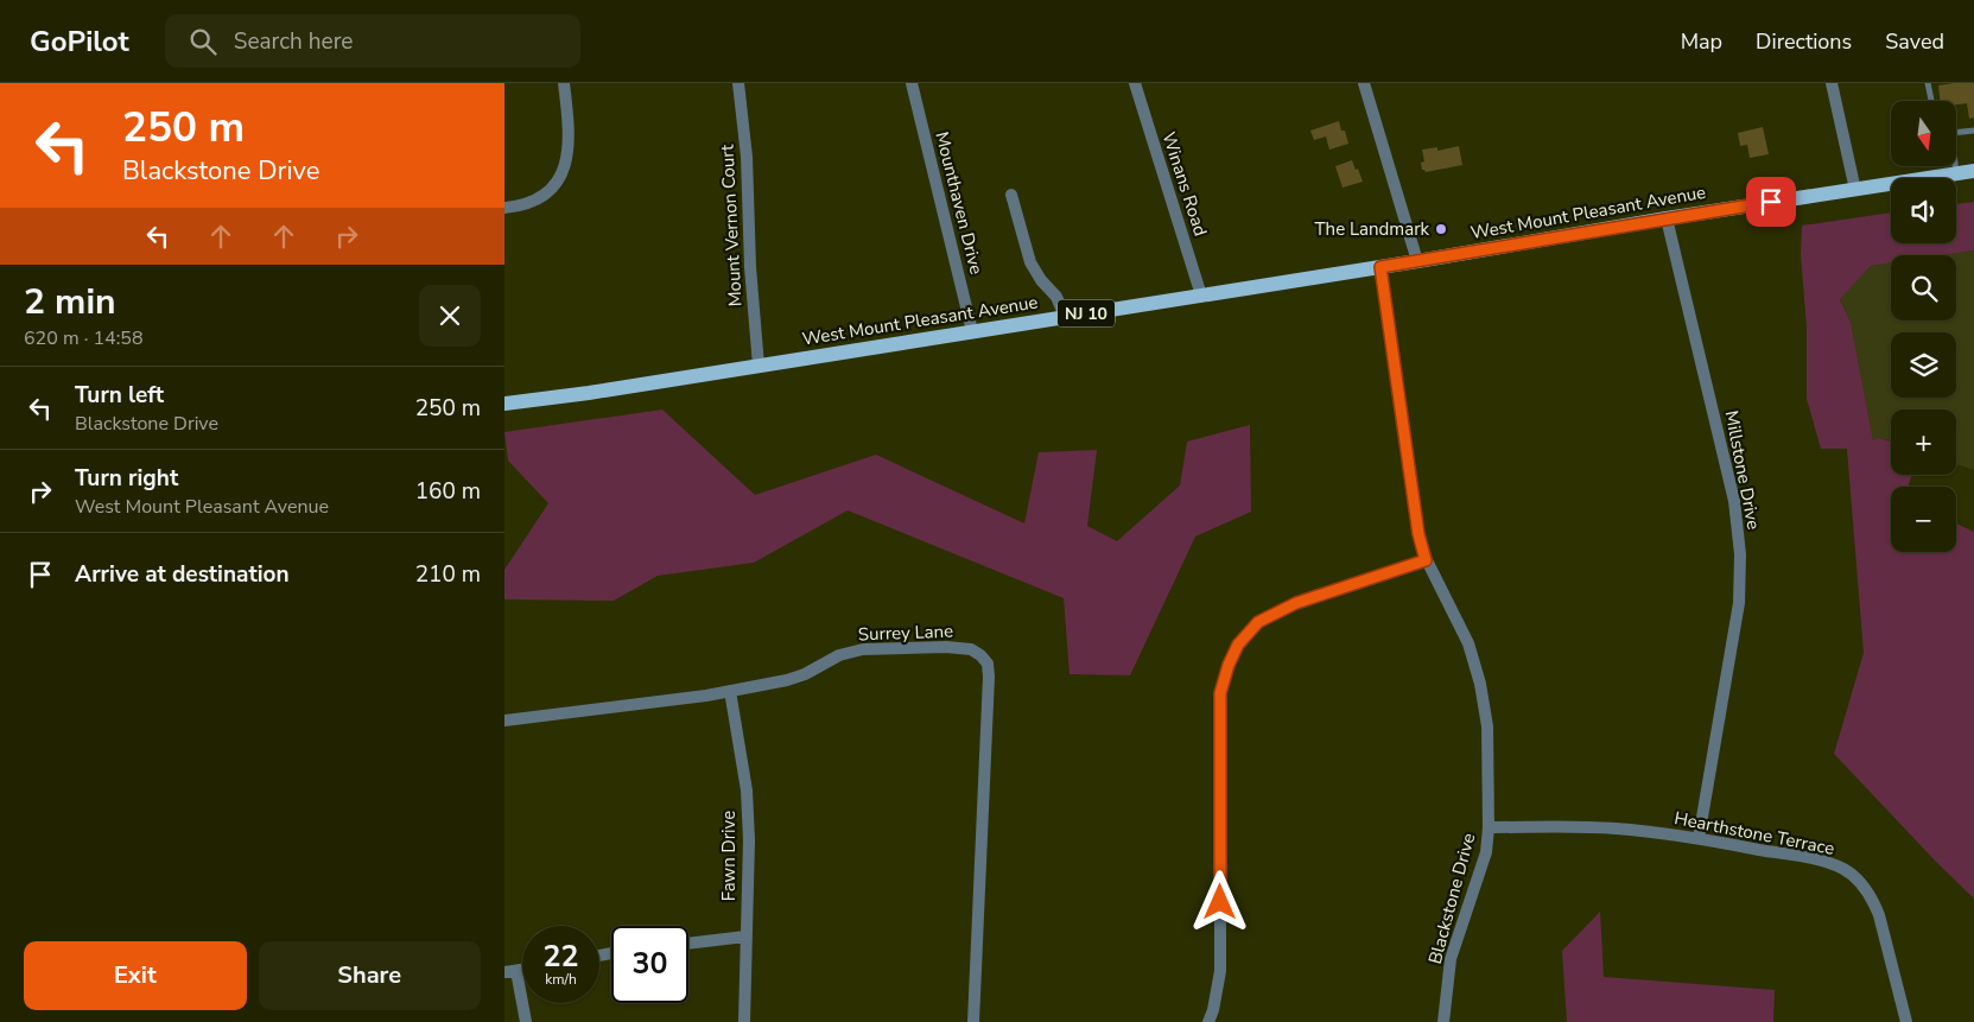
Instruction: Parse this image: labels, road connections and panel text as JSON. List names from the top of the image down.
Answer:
{
  "streets": {
    "main road": ["West Mount Pleasant Avenue", "NJ 10"],
    "street": [
      "Winans Road",
      "Mounthaven Drive",
      "Mount Vernon Court",
      "Millstone Drive",
      "Surrey Lane",
      "Hearthstone Terrace",
      "Fawn Drive",
      "Blackstone Drive"
    ]
  },
  "crossings": [
    ["Winans Road", "West Mount Pleasant Avenue"],
    ["Mounthaven Drive", "West Mount Pleasant Avenue"],
    ["West Mount Pleasant Avenue", "Mount Vernon Court"],
    ["West Mount Pleasant Avenue", "Millstone Drive"],
    ["West Mount Pleasant Avenue", "Blackstone Drive"],
    ["Millstone Drive", "Hearthstone Terrace"],
    ["Surrey Lane", "Fawn Drive"],
    ["Hearthstone Terrace", "Blackstone Drive"]
  ],
  "places": ["The Landmark"],
  "north": "bottom",
  "page": {
    "header": "GoPilot",
    "search": "Search here",
    "nav": ["Map", "Directions", "Saved"],
    "turn": ["250 m", "Blackstone Drive"],
    "map_buttons": ["+", "−"],
    "heading": ["2 min", "620 m · 14:58"],
    "list": [
      {
        "name": "Turn left",
        "note": "Blackstone Drive",
        "value": "250 m"
      },
      {
        "name": "Turn right",
        "note": "West Mount Pleasant Avenue",
        "value": "160 m"
      },
      {
        "name": "Arrive at destination",
        "value": "210 m"
      }
    ],
    "speed": "22 km/h",
    "limit": "30",
    "buttons": ["Exit", "Share"]
  }
}
